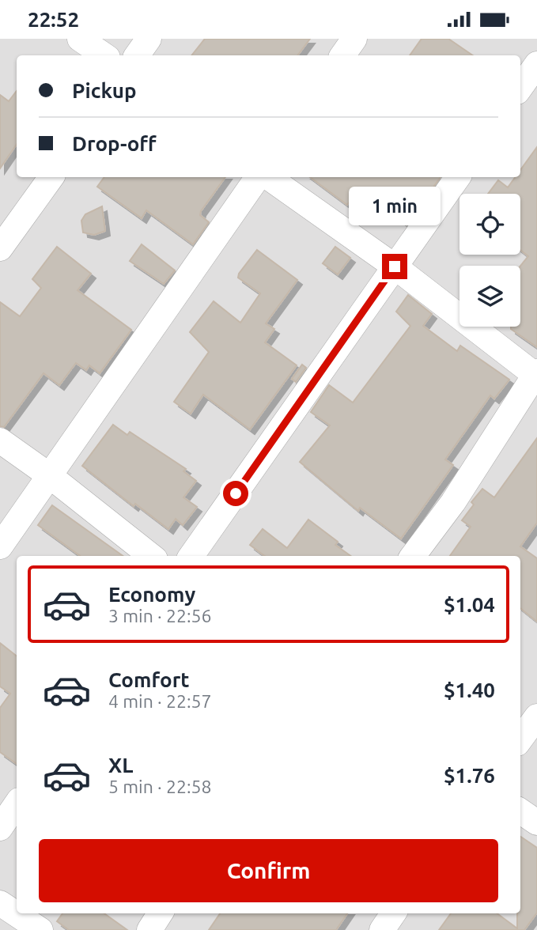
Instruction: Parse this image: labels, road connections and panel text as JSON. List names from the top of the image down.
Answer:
{
  "page": {
    "status": "22:52",
    "banner": ["Pickup", "Drop-off"],
    "bubble": "1 min",
    "list": [
      {
        "name": "Economy",
        "note": "3 min · 22:56",
        "value": "$1.04"
      },
      {
        "name": "Comfort",
        "note": "4 min · 22:57",
        "value": "$1.40"
      },
      {
        "name": "XL",
        "note": "5 min · 22:58",
        "value": "$1.76"
      }
    ],
    "buttons": "Confirm"
  }
}
